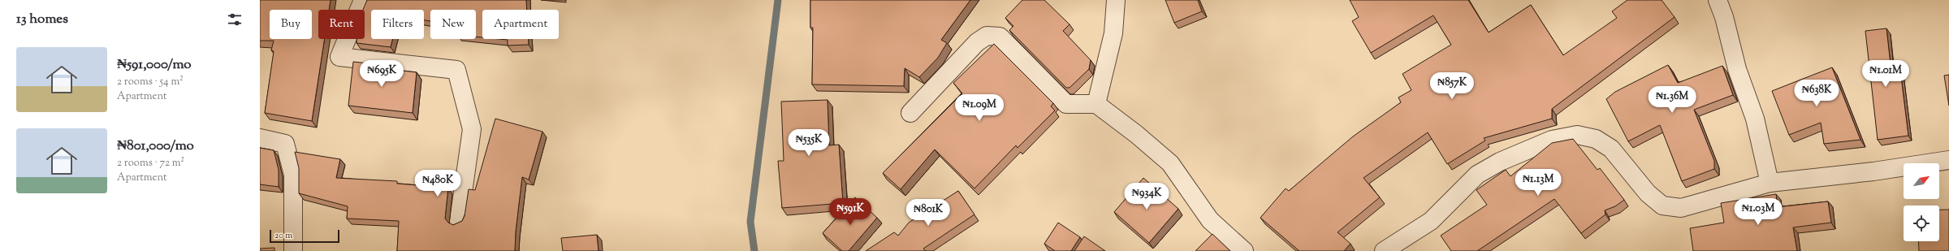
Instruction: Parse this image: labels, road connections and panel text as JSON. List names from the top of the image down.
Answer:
{
  "scale_bar": "20 m",
  "north": "top right",
  "page": {
    "heading": "13 homes",
    "chip": [
      "Buy",
      "Rent",
      "Filters",
      "New",
      "Apartment"
    ],
    "list": [
      {
        "name": "₦591,000/mo",
        "note": "2 rooms · 54 m² · Apartment"
      },
      {
        "name": "₦801,000/mo",
        "note": "2 rooms · 72 m² · Apartment"
      }
    ],
    "price": [
      "₦695K",
      "₦1.01M",
      "₦857K",
      "₦638K",
      "₦1.36M",
      "₦1.09M",
      "₦535K",
      "₦1.13M",
      "₦480K",
      "₦934K",
      "₦591K",
      "₦1.03M",
      "₦801K"
    ],
    "scale": "20 m"
  }
}
